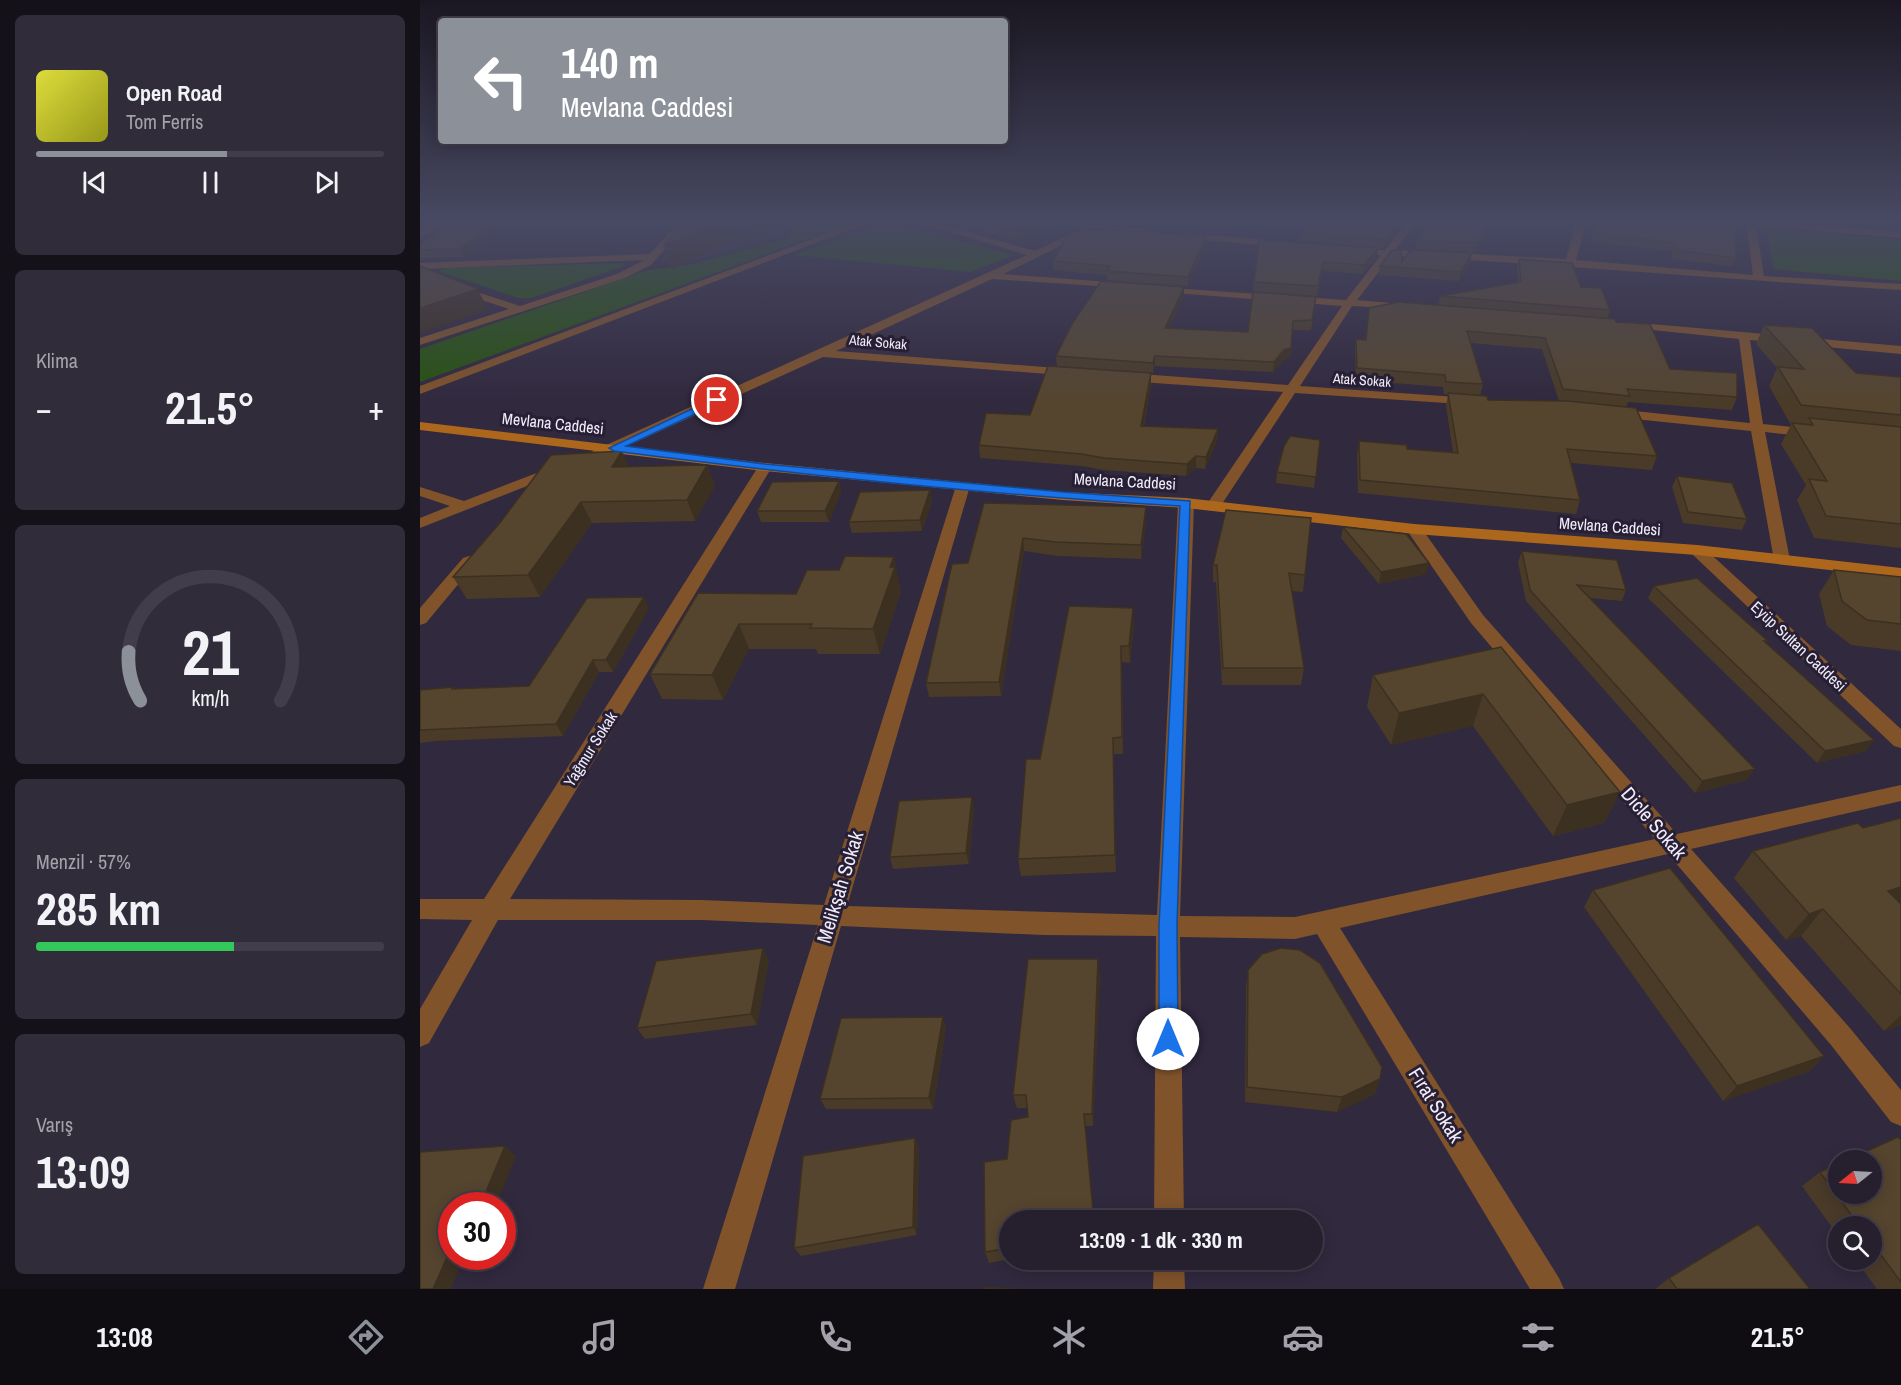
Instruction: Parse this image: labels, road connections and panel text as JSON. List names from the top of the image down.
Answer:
{
  "streets": {
    "street": [
      "Atak Sokak",
      "Mevlana Caddesi",
      "Eyüp Sultan Caddesi",
      "Yağmur Sokak",
      "Dicle Sokak",
      "Melikşah Sokak",
      "Fırat Sokak"
    ]
  },
  "crossings": [
    ["Mevlana Caddesi", "Eyüp Sultan Caddesi"],
    ["Mevlana Caddesi", "Yağmur Sokak"],
    ["Mevlana Caddesi", "Dicle Sokak"],
    ["Mevlana Caddesi", "Melikşah Sokak"]
  ],
  "north": "left",
  "page": {
    "turn": ["140 m", "Mevlana Caddesi"],
    "song": ["Open Road", "Tom Ferris"],
    "tile": [
      "Klima",
      ["Menzil · 57%", "285 km"],
      ["Varış", "13:09"]
    ],
    "heat": ["−", "21.5°", "+"],
    "limit": "30",
    "trip": "13:09 · 1 dk · 330 m",
    "tabs": ["13:08", "21.5°"],
    "gauge": ["21", "km/h"]
  }
}
